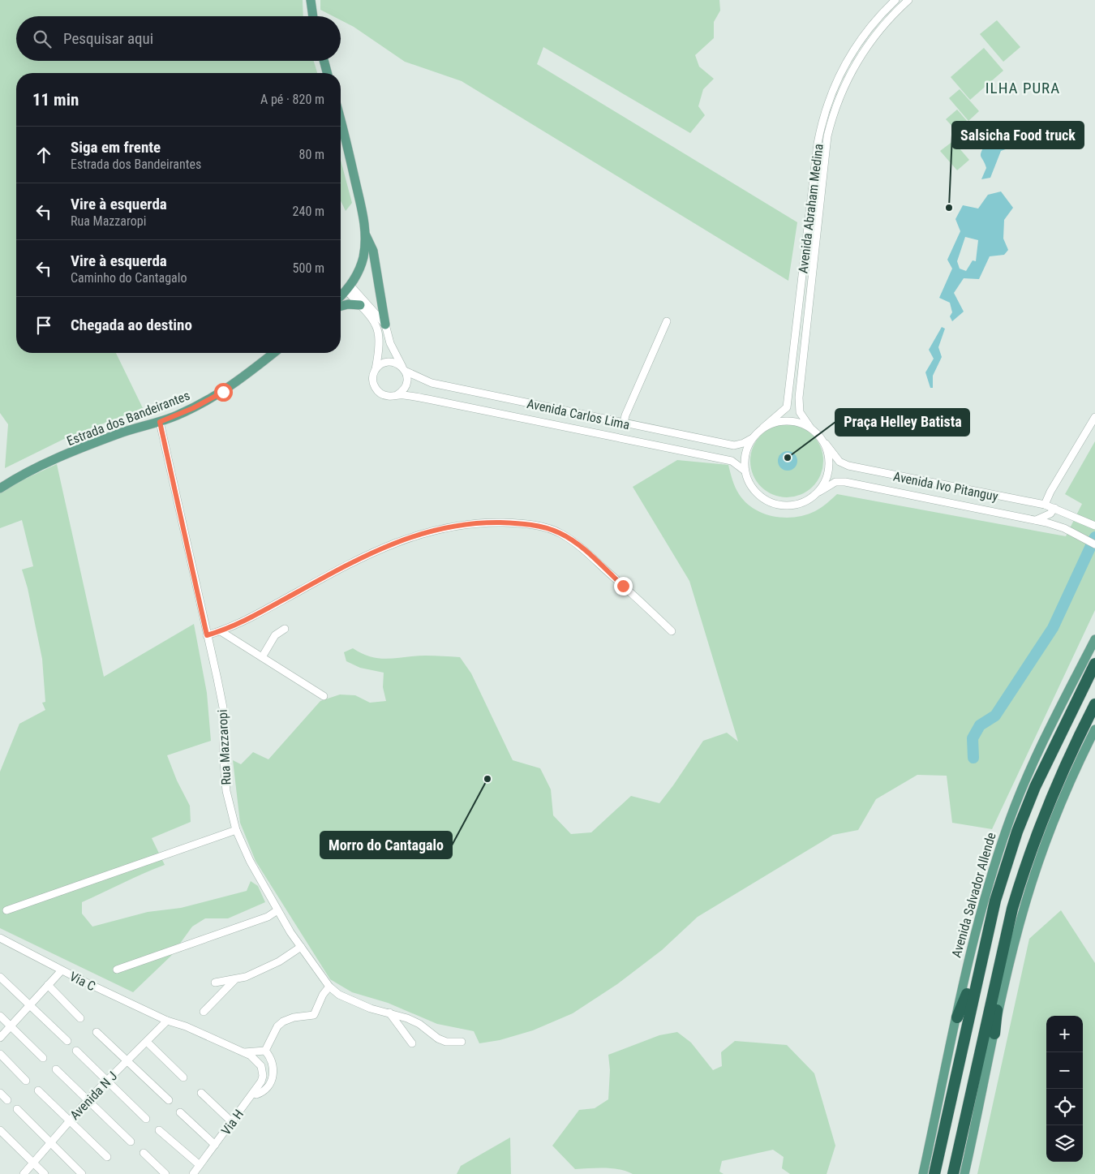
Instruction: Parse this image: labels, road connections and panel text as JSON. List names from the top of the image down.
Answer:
{
  "streets": {
    "highway": ["Avenida Salvador Allende"],
    "main road": ["Estrada dos Bandeirantes"],
    "street": [
      "Avenida Abraham Medina",
      "Avenida Carlos Lima",
      "Avenida Ivo Pitanguy",
      "Rua Mazzaropi",
      "Via C",
      "Avenida N J",
      "Via H"
    ]
  },
  "crossings": [
    ["Avenida Abraham Medina", "Avenida Carlos Lima"],
    ["Avenida Abraham Medina", "Avenida Ivo Pitanguy"],
    ["Avenida Carlos Lima", "Avenida Ivo Pitanguy"],
    ["Estrada dos Bandeirantes", "Rua Mazzaropi"],
    ["Via C", "Avenida N J"],
    ["Via C", "Via H"]
  ],
  "districts": ["ILHA PURA"],
  "places": ["Salsicha Food truck", "Praça Helley Batista", "Morro do Cantagalo"],
  "page": {
    "search": "Pesquisar aqui",
    "heading": ["11 min", "A pé · 820 m"],
    "list": [
      ["Siga em frente", "Estrada dos Bandeirantes", "80 m"],
      ["Vire à esquerda", "Rua Mazzaropi", "240 m"],
      ["Vire à esquerda", "Caminho do Cantagalo", "500 m"],
      "Chegada ao destino"
    ],
    "map_buttons": ["+", "−"]
  }
}
